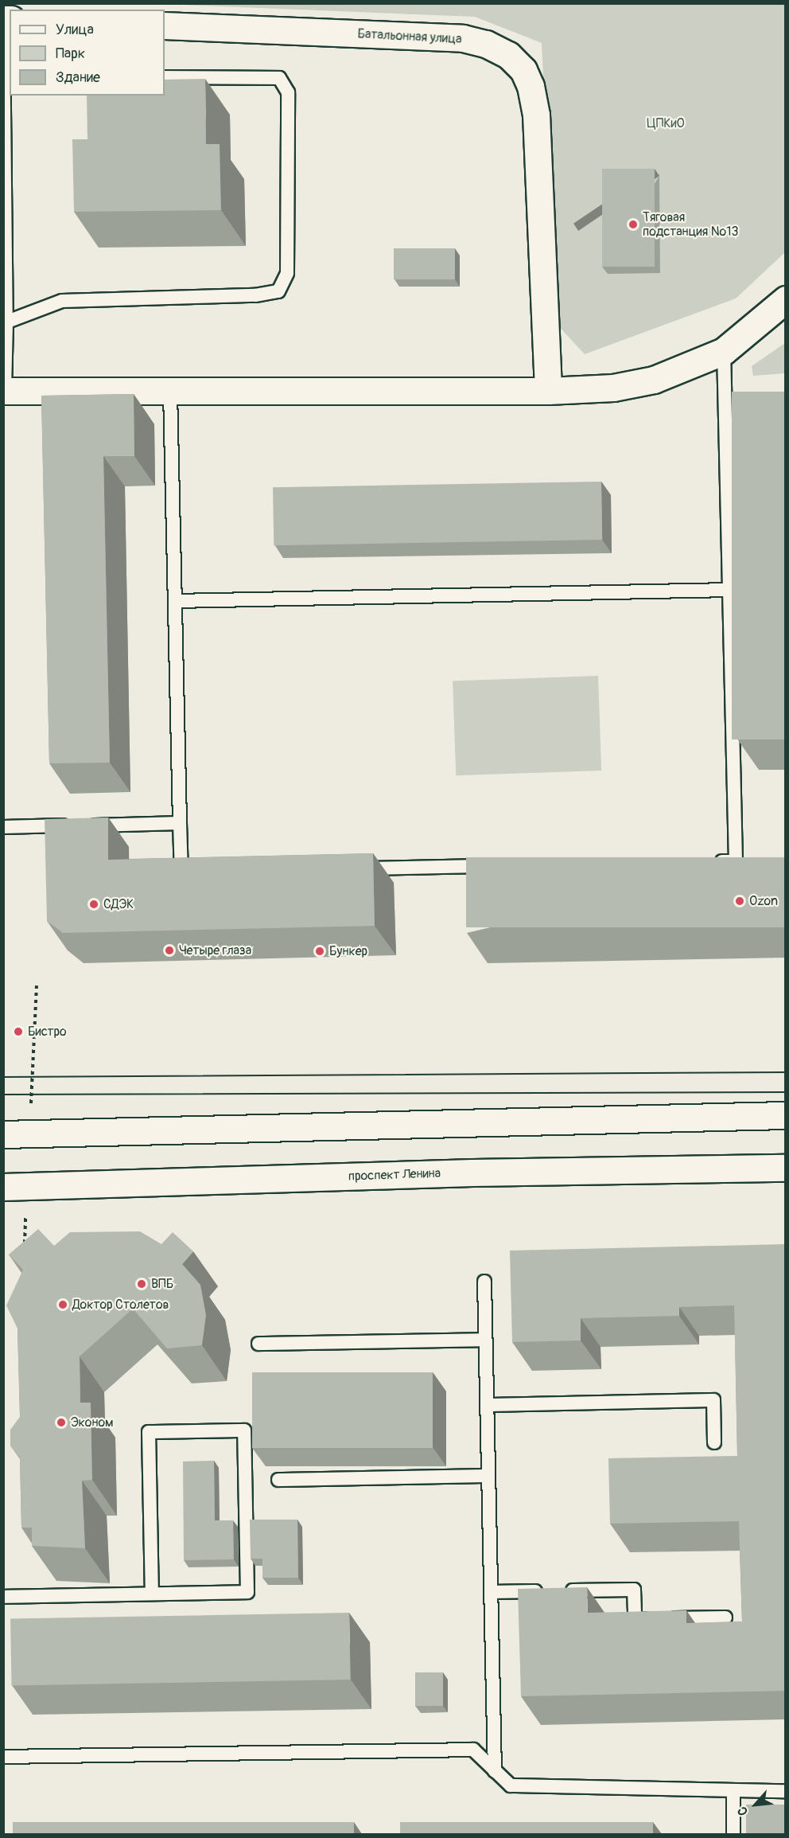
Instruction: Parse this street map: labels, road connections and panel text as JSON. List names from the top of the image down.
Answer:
{
  "streets": {
    "main road": ["Батальонная улица", "проспект Ленина"]
  },
  "parks": ["ЦПКиО"],
  "places": [
    "Тяговая подстанция №13",
    "Ozon",
    "СДЭК",
    "Четыре глаза",
    "Бункер",
    "Бистро",
    "ВПБ",
    "Доктор Столетов",
    "Эконом"
  ],
  "legend": ["Улица", "Парк", "Здание"],
  "north": "bottom left"
}
